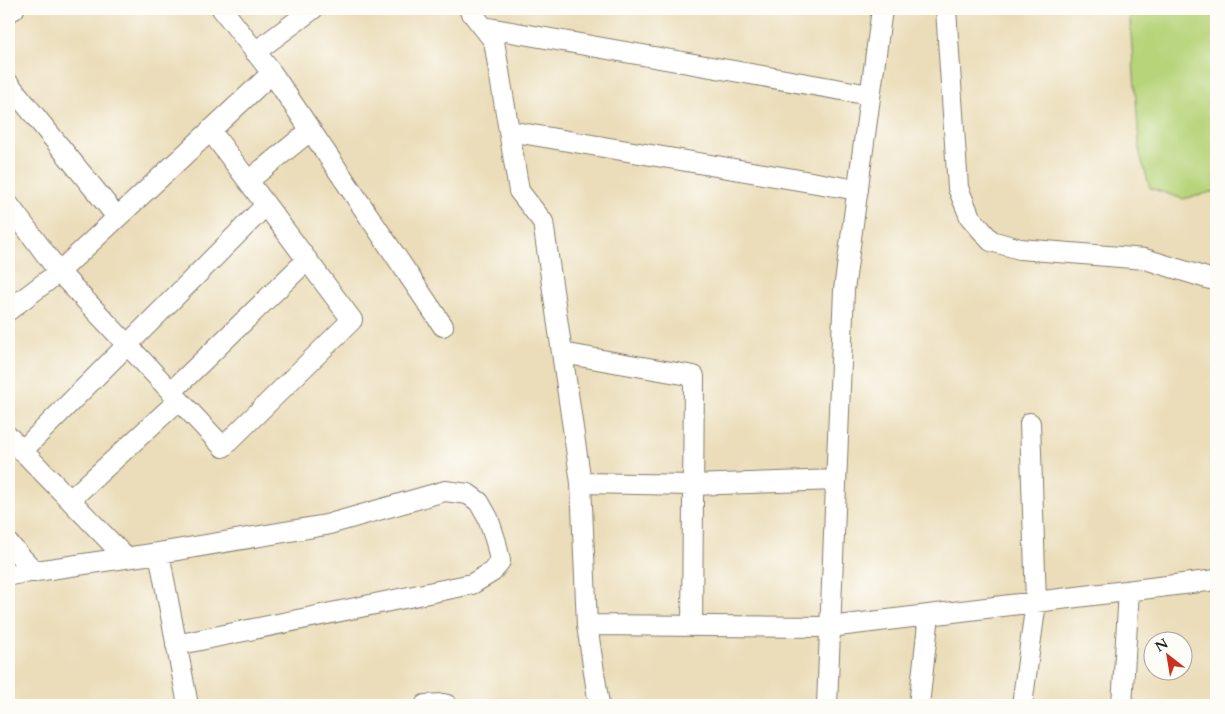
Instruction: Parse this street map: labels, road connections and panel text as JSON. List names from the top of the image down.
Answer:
{
  "north": "top left"
}
